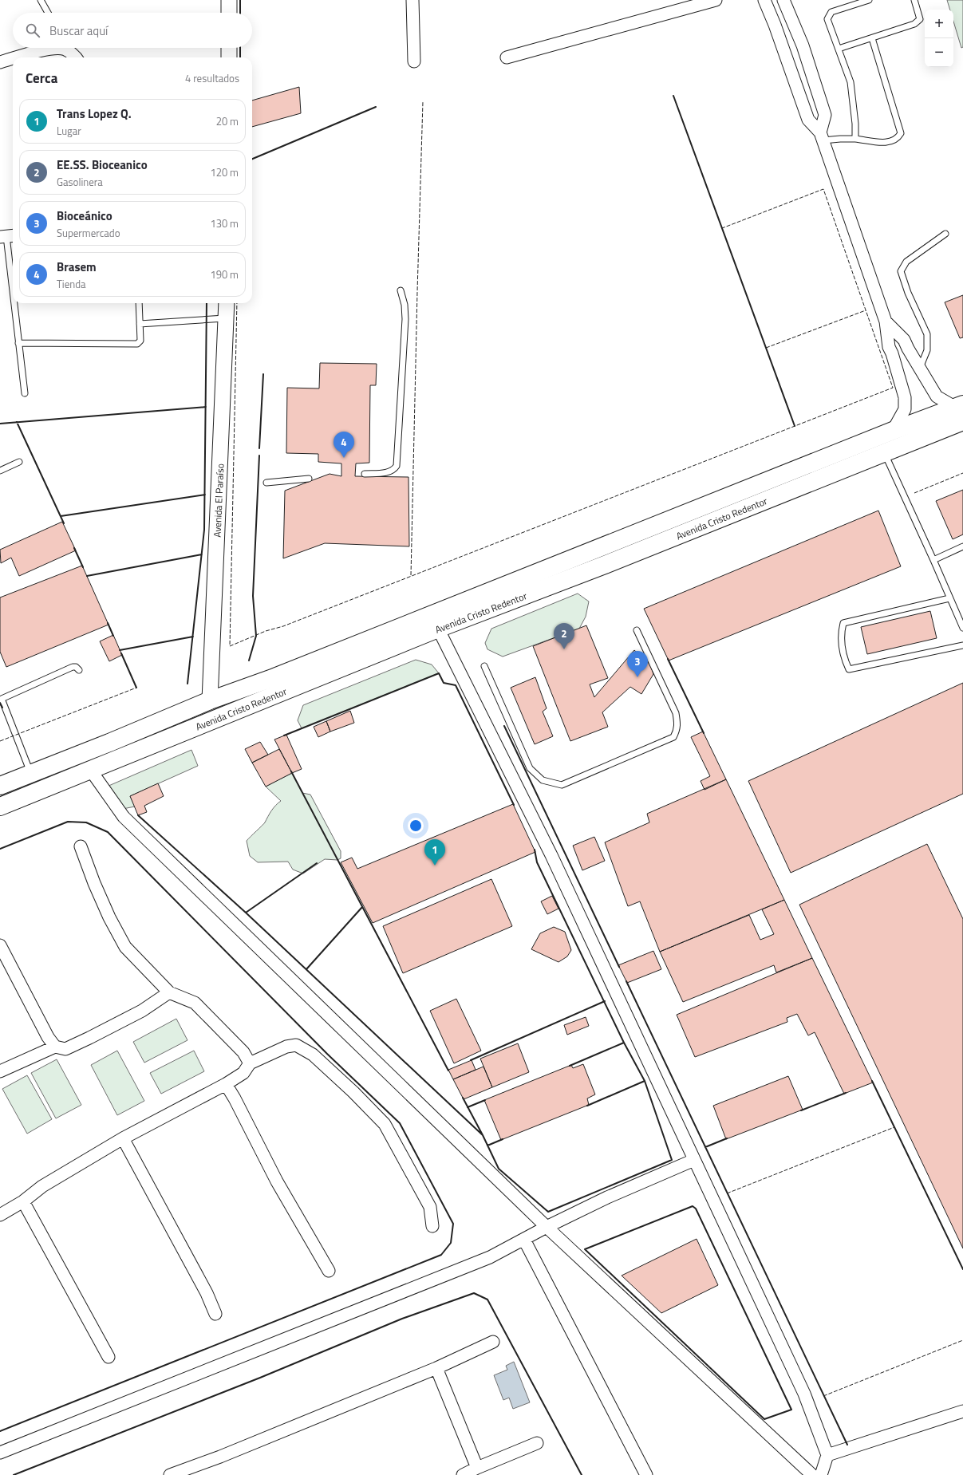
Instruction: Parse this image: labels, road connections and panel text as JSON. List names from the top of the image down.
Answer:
{
  "streets": {
    "highway": ["Avenida Cristo Redentor"],
    "street": ["Avenida El Paraíso"]
  },
  "crossings": [
    ["Avenida El Paraíso", "Avenida Cristo Redentor"]
  ],
  "page": {
    "map_buttons": ["+", "−"],
    "search": "Buscar aquí",
    "heading": ["Cerca", "4 resultados"],
    "list": [
      {
        "mark": "1",
        "name": "Trans Lopez Q.",
        "note": "Lugar",
        "value": "20 m"
      },
      {
        "mark": "2",
        "name": "EE.SS. Bioceanico",
        "note": "Gasolinera",
        "value": "120 m"
      },
      {
        "mark": "3",
        "name": "Bioceánico",
        "note": "Supermercado",
        "value": "130 m"
      },
      {
        "mark": "4",
        "name": "Brasem",
        "note": "Tienda",
        "value": "190 m"
      }
    ],
    "pins": [
      "4",
      "2",
      "3",
      "1"
    ]
  }
}
